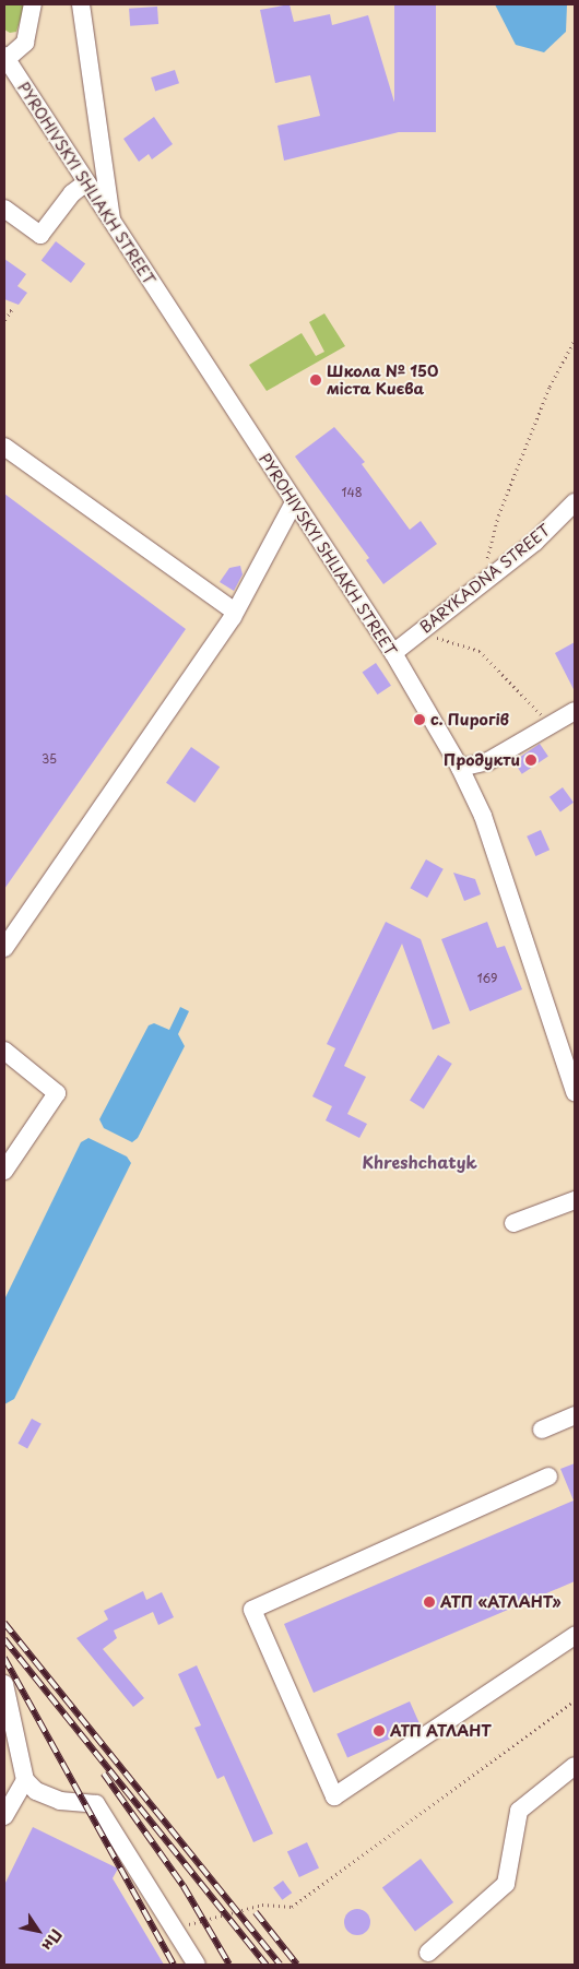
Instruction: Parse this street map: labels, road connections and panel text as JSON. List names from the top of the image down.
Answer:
{
  "streets": {
    "street": ["PYROHIVSKYI SHLIAKH STREET", "BARYKADNA STREET"]
  },
  "crossings": [
    ["PYROHIVSKYI SHLIAKH STREET", "BARYKADNA STREET"]
  ],
  "districts": ["Khreshchatyk"],
  "places": [
    "Школа № 150 міста Києва",
    "с. Пирогів",
    "Продукти",
    "АТП «АТЛАНТ»",
    "АТП АТЛАНТ"
  ],
  "house_numbers": ["148", "35", "169"],
  "north": "bottom right"
}
